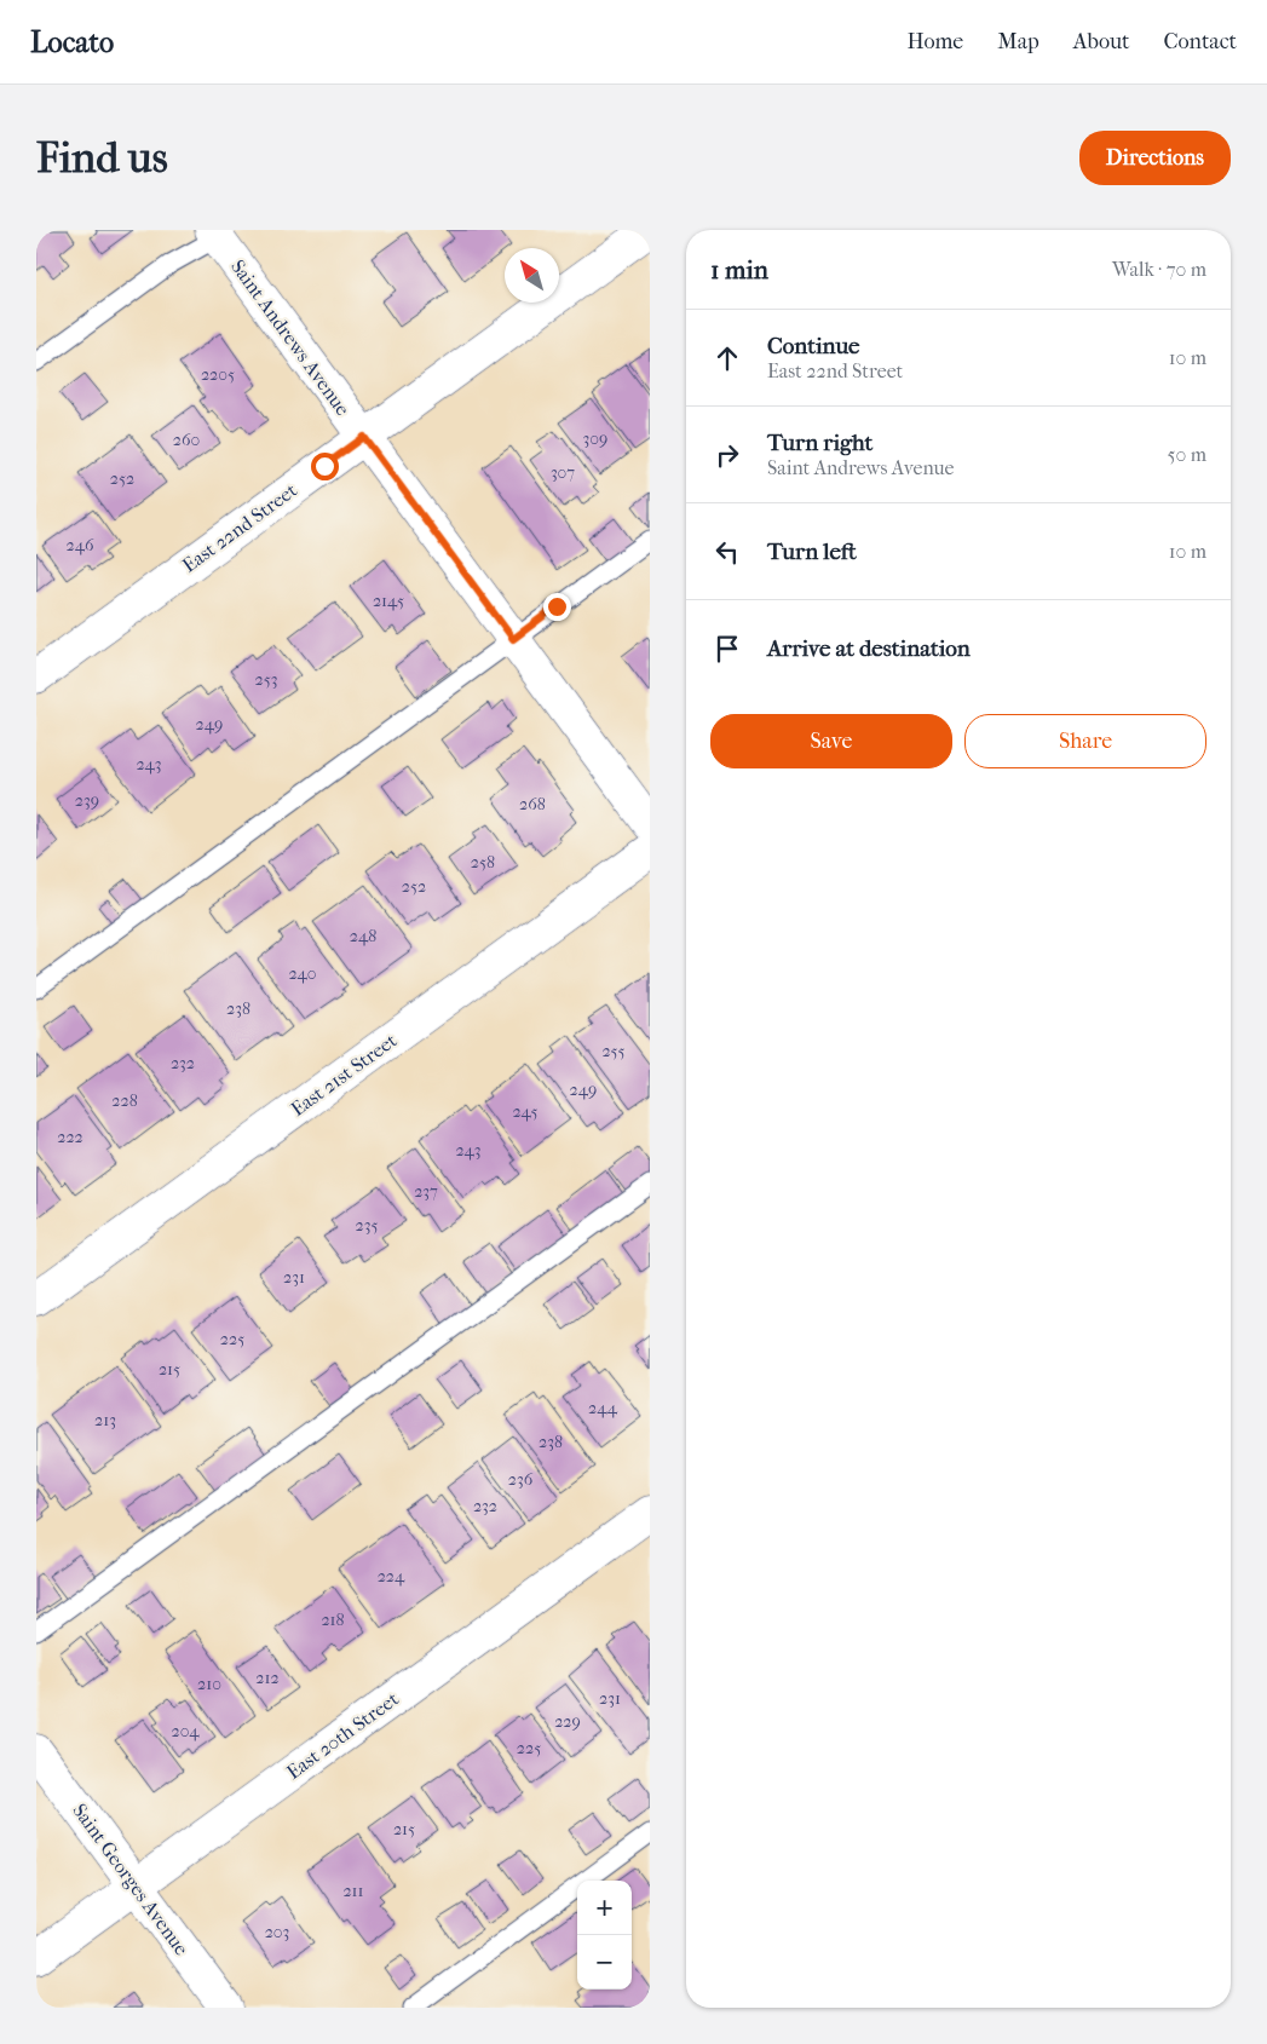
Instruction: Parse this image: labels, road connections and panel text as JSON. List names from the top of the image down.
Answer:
{
  "streets": {
    "street": [
      "Saint Andrews Avenue",
      "East 22nd Street",
      "East 21st Street",
      "East 20th Street",
      "Saint Georges Avenue"
    ]
  },
  "crossings": [
    ["Saint Andrews Avenue", "East 22nd Street"],
    ["East 20th Street", "Saint Georges Avenue"]
  ],
  "house_numbers": [
    "2205",
    "309",
    "260",
    "307",
    "252",
    "246",
    "2145",
    "253",
    "249",
    "243",
    "239",
    "268",
    "258",
    "252",
    "248",
    "240",
    "238",
    "255",
    "232",
    "249",
    "228",
    "245",
    "222",
    "243",
    "237",
    "235",
    "231",
    "225",
    "215",
    "244",
    "213",
    "238",
    "236",
    "232",
    "224",
    "218",
    "212",
    "210",
    "231",
    "229",
    "204",
    "225",
    "215",
    "211",
    "203"
  ],
  "north": "top left",
  "page": {
    "header": "Locato",
    "nav": [
      "Home",
      "Map",
      "About",
      "Contact"
    ],
    "buttons": [
      "Directions",
      ["Save", "Share"]
    ],
    "title": "Find us",
    "heading": ["1 min", "Walk · 70 m"],
    "list": [
      ["Continue", "East 22nd Street", "10 m"],
      ["Turn right", "Saint Andrews Avenue", "50 m"],
      ["Turn left", "10 m"],
      "Arrive at destination"
    ],
    "map_buttons": ["+", "−"]
  }
}
